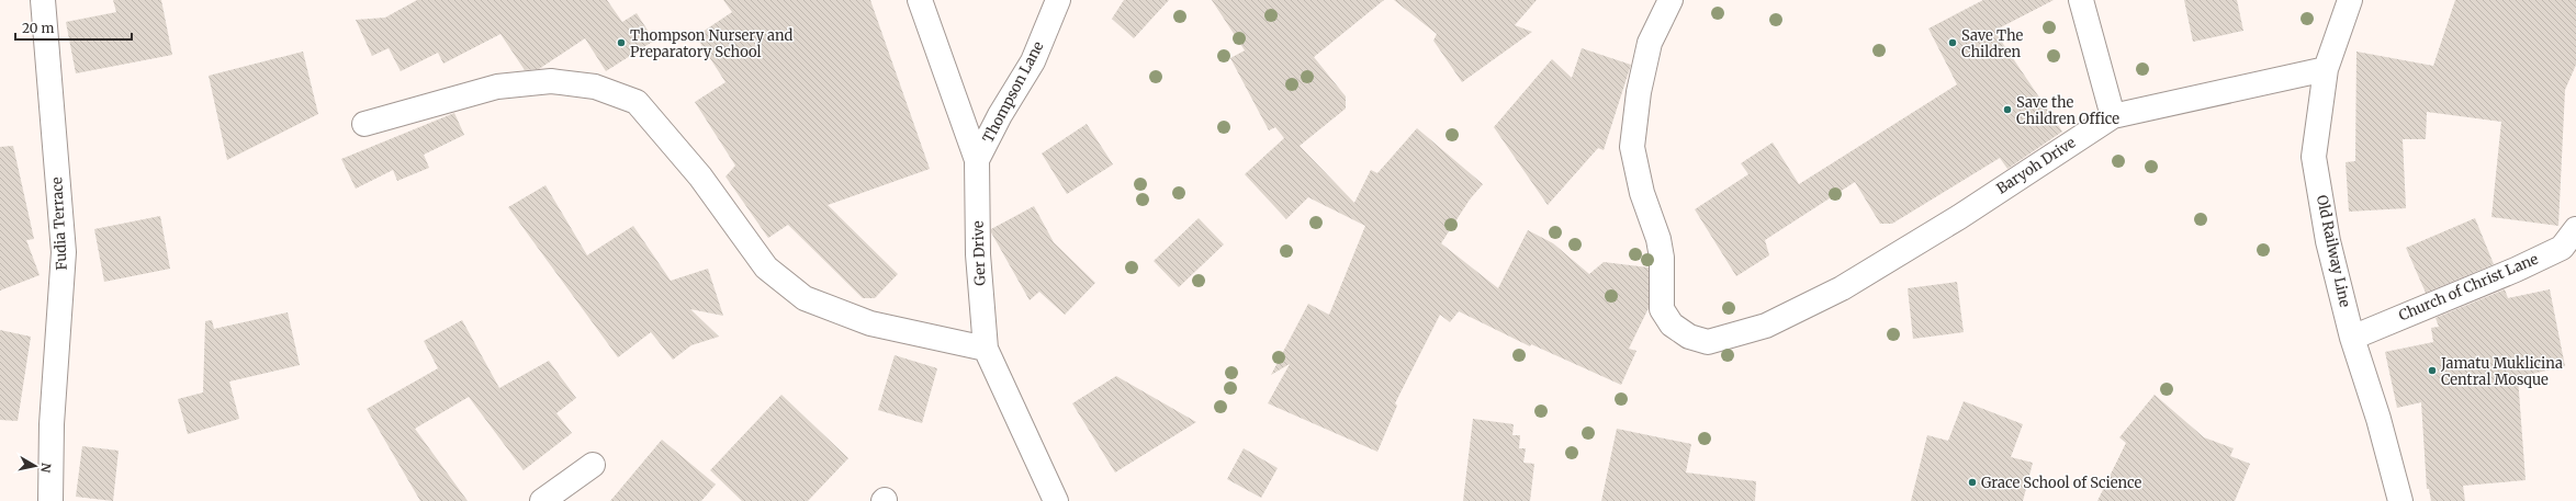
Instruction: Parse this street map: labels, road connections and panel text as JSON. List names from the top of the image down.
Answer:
{
  "streets": {
    "street": [
      "Thompson Lane",
      "Baryoh Drive",
      "Fudia Terrace",
      "Old Railway Line",
      "Ger Drive",
      "Church of Christ Lane"
    ]
  },
  "crossings": [
    ["Thompson Lane", "Ger Drive"],
    ["Baryoh Drive", "Old Railway Line"],
    ["Old Railway Line", "Church of Christ Lane"]
  ],
  "places": [
    "Thompson Nursery and Preparatory School",
    "Save The Children",
    "Save the Children Office",
    "Jamatu Muklicina Central Mosque",
    "Grace School of Science"
  ],
  "scale_bar": "20 m",
  "north": "right"
}
